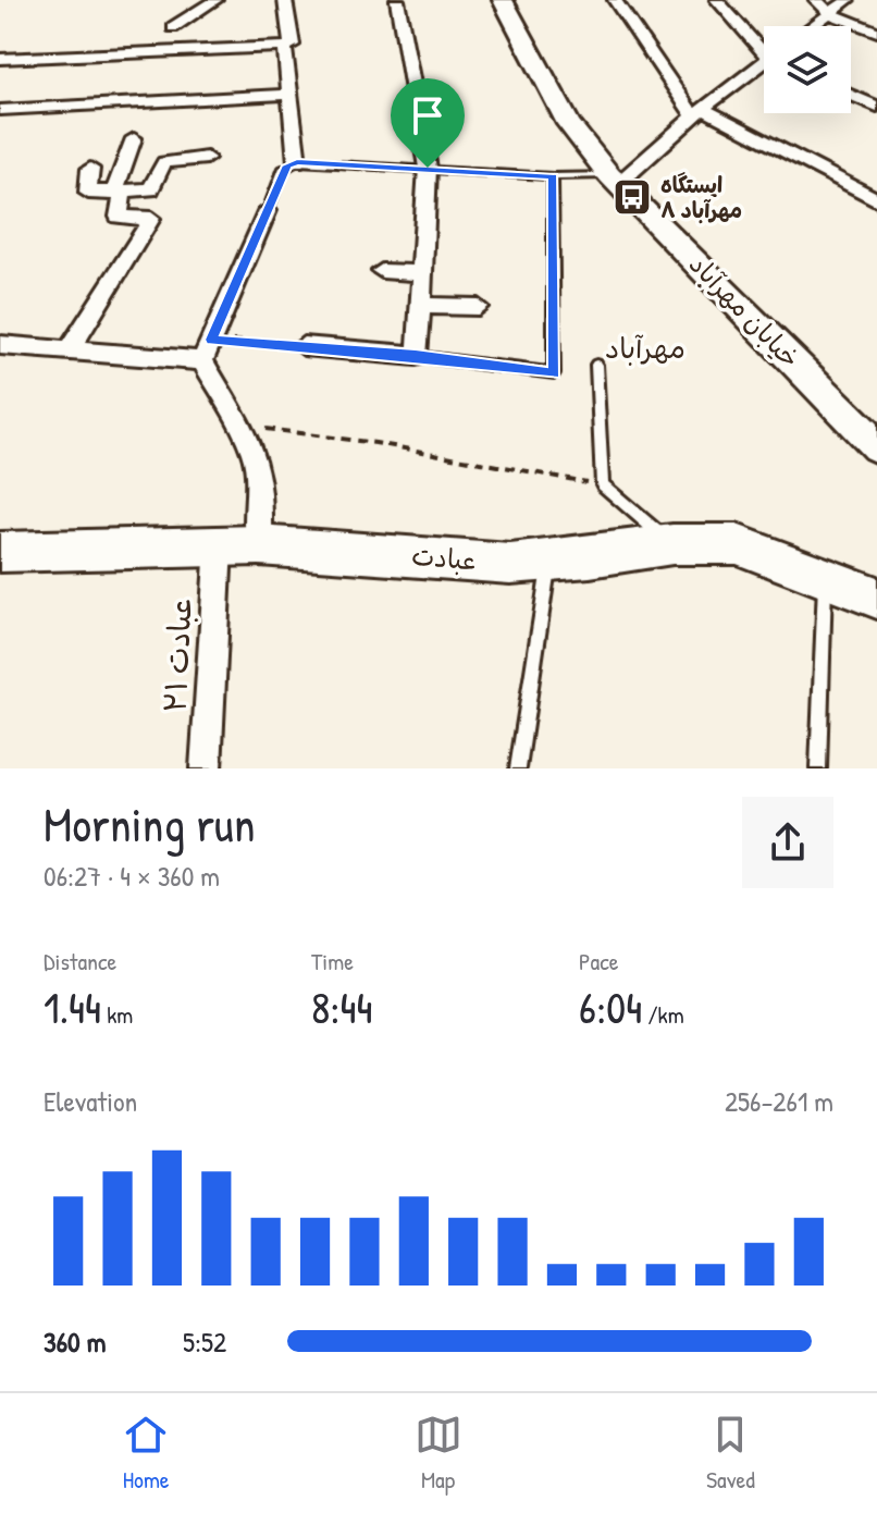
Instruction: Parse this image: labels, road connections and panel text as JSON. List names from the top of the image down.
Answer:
{
  "streets": {
    "street": ["خیابان مهرآباد", "عبادت", "عبادت ۲۱"]
  },
  "crossings": [
    ["عبادت", "عبادت ۲۱"]
  ],
  "districts": ["مهرآباد"],
  "places": {
    "bus stop": ["ایستگاه مهرآباد ۸"]
  },
  "page": {
    "heading": ["Morning run", "06:27 · 4 × 360 m"],
    "stats": [
      ["Distance", "1.44 km"],
      ["Time", "8:44"],
      ["Pace", "6:04 /km"]
    ],
    "chart": ["Elevation", "256–261 m"],
    "list": [
      {
        "name": "360 m",
        "note": "5:52"
      }
    ],
    "tabs": ["Home", "Map", "Saved"]
  }
}
